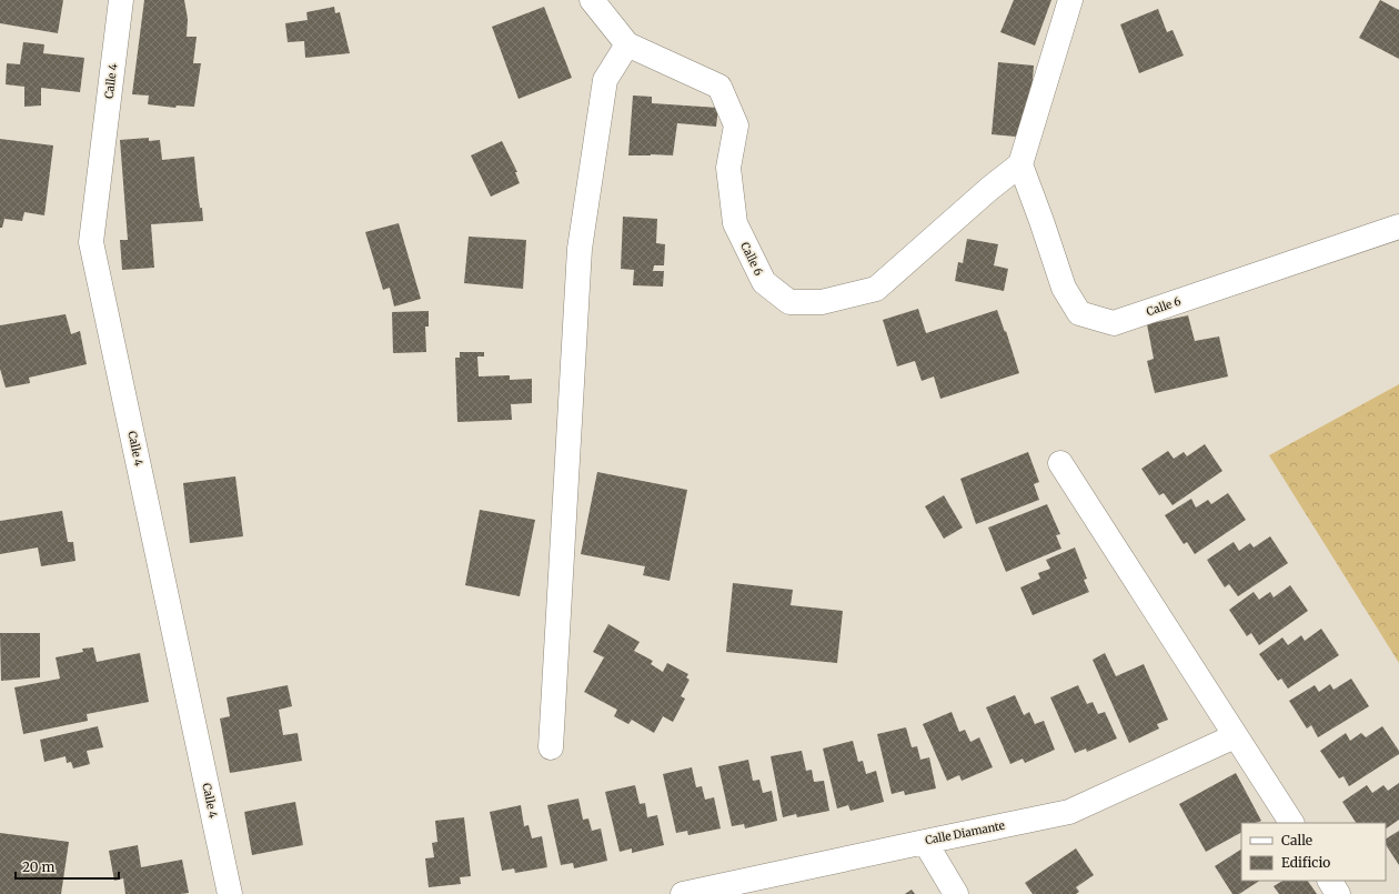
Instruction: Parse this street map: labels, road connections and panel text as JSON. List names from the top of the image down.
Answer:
{
  "streets": {
    "street": ["Calle 4", "Calle 6", "Calle Diamante"]
  },
  "legend": ["Calle", "Edificio"],
  "scale_bar": "20 m"
}
